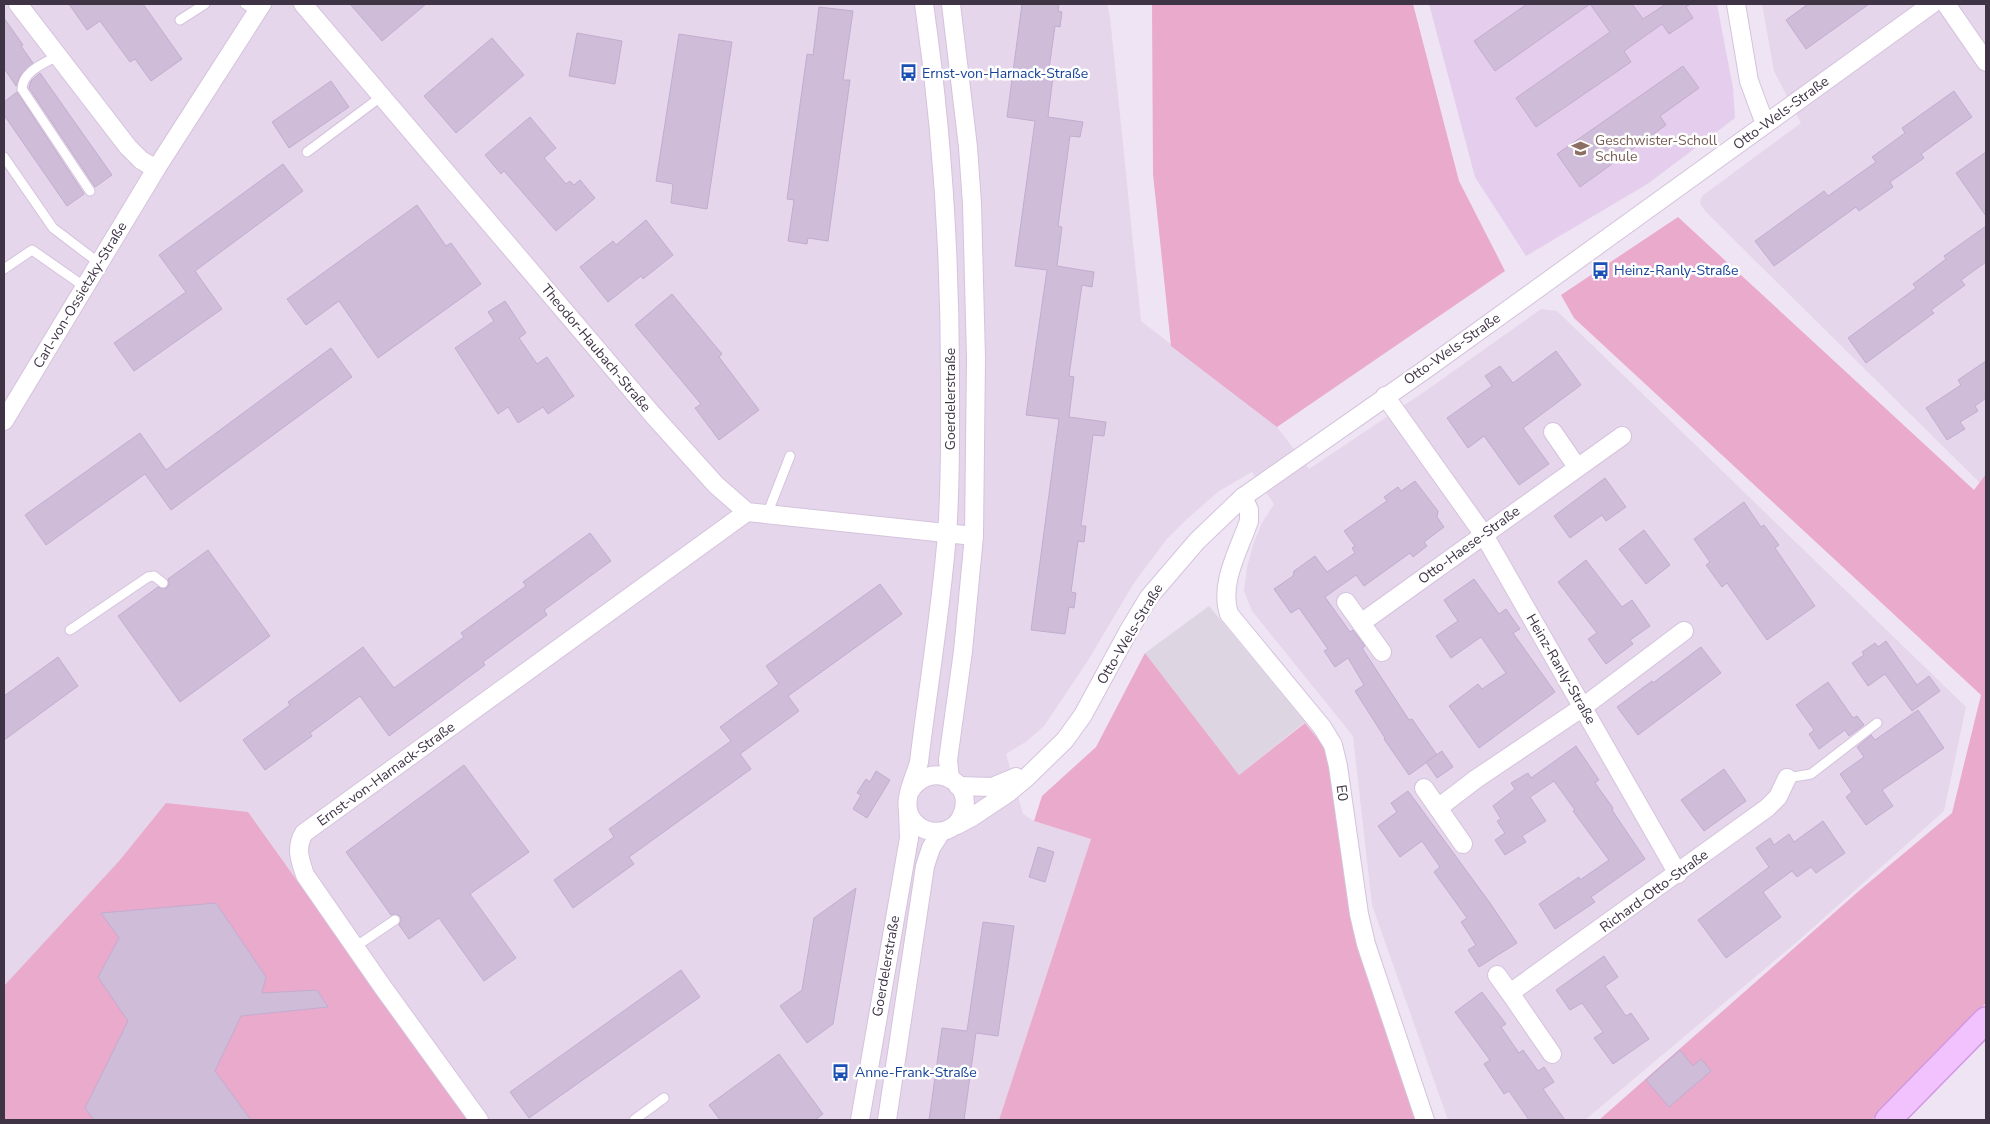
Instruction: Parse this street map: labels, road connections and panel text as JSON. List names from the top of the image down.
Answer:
{
  "streets": {
    "street": [
      "Otto-Wels-Straße",
      "Carl-von-Ossietzky-Straße",
      "Theodor-Haubach-Straße",
      "Goerdelerstraße",
      "Otto-Haese-Straße",
      "Heinz-Ranly-Straße",
      "Ernst-von-Harnack-Straße",
      "E0",
      "Richard-Otto-Straße"
    ]
  },
  "crossings": [
    ["Otto-Wels-Straße", "Goerdelerstraße"],
    ["Otto-Wels-Straße", "Heinz-Ranly-Straße"],
    ["Otto-Wels-Straße", "E0"],
    ["Theodor-Haubach-Straße", "Ernst-von-Harnack-Straße"],
    ["Otto-Haese-Straße", "Heinz-Ranly-Straße"],
    ["Heinz-Ranly-Straße", "Richard-Otto-Straße"]
  ],
  "places": {
    "bus stop": ["Ernst-von-Harnack-Straße", "Heinz-Ranly-Straße", "Anne-Frank-Straße"],
    "school or university": ["Geschwister-Scholl Schule"]
  }
}
